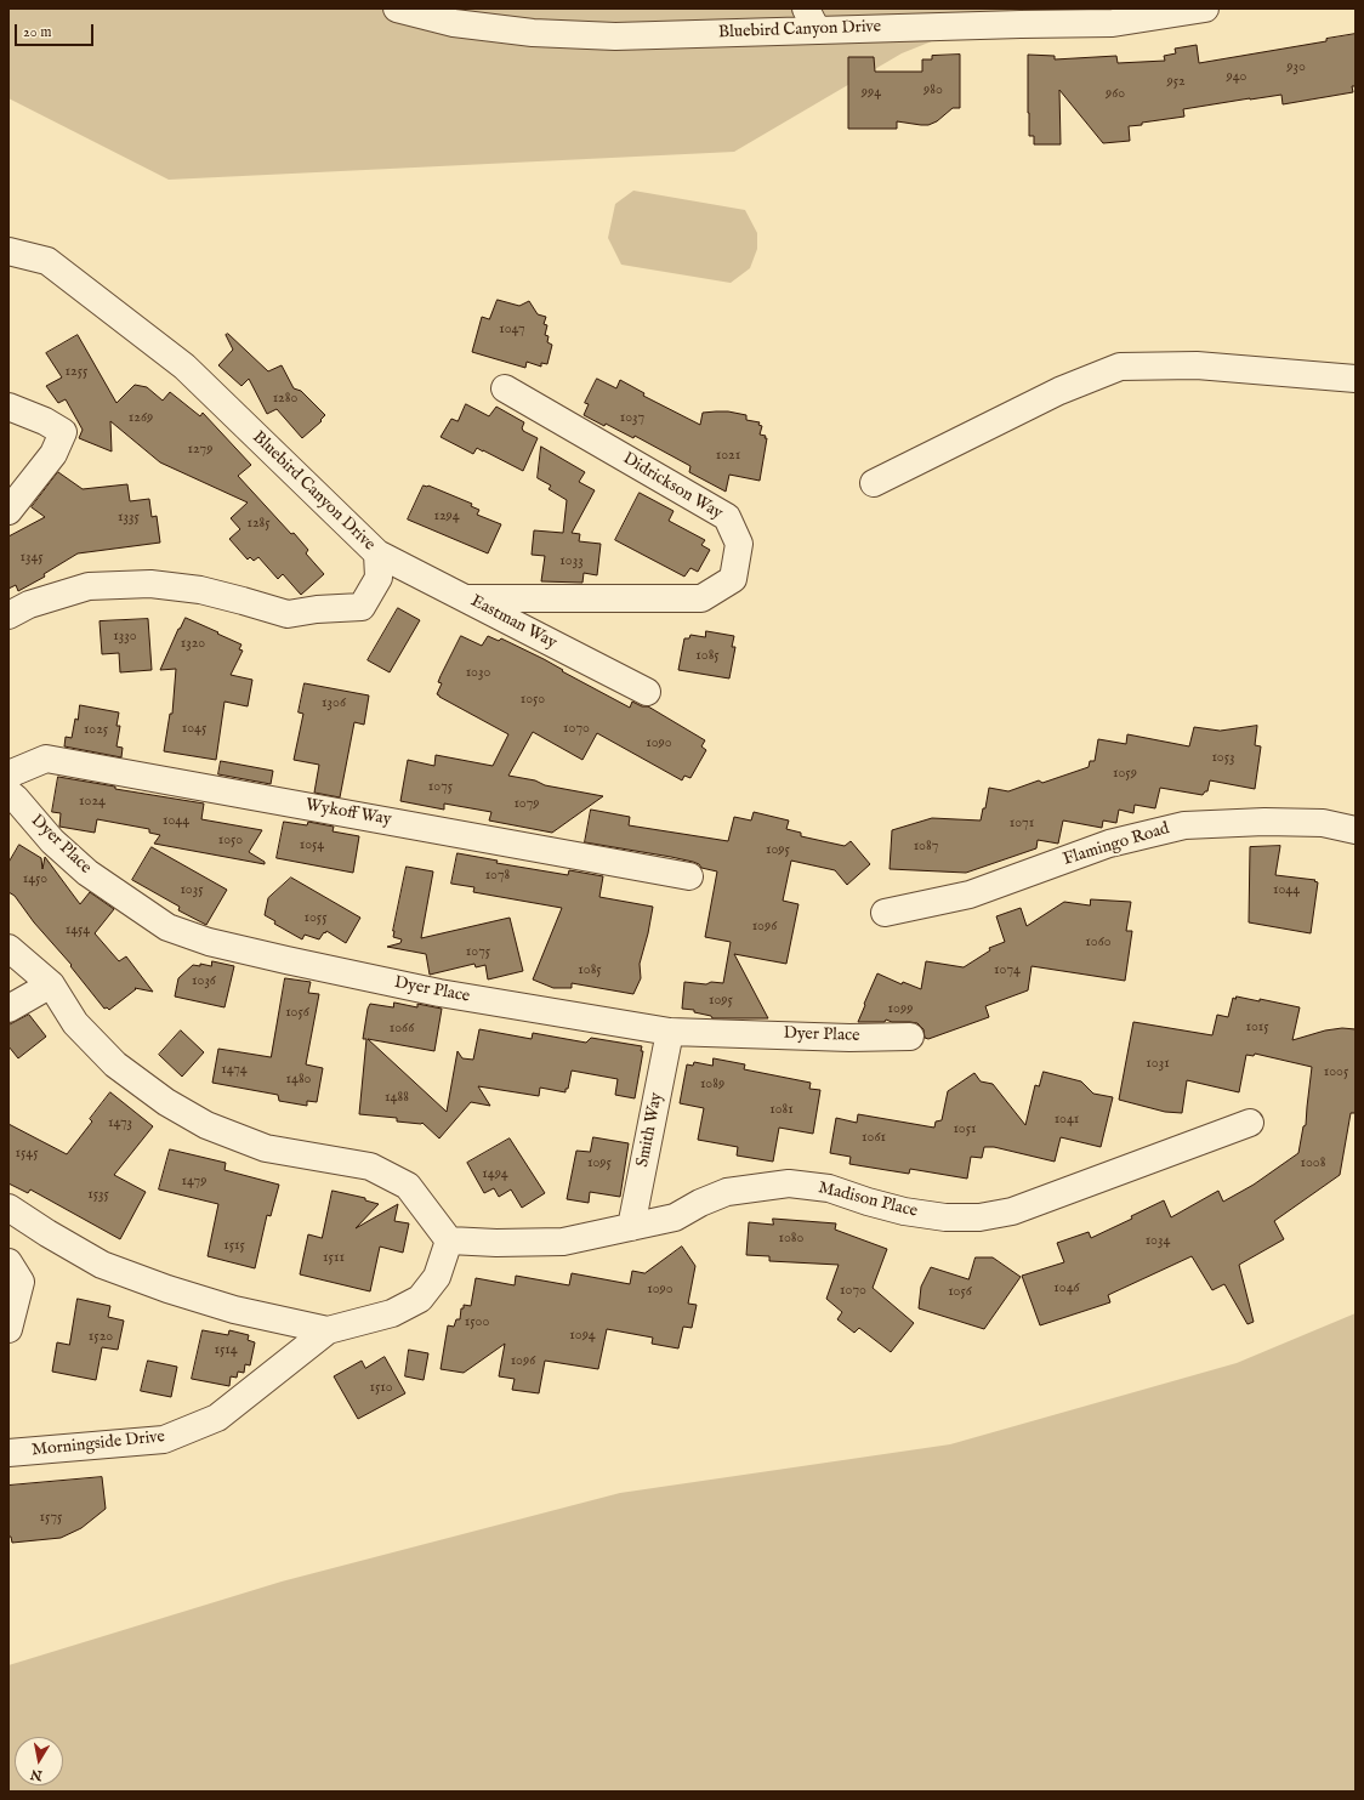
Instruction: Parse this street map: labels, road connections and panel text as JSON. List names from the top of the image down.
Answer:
{
  "streets": {
    "street": [
      "Bluebird Canyon Drive",
      "Didrickson Way",
      "Eastman Way",
      "Wykoff Way",
      "Dyer Place",
      "Flamingo Road",
      "Smith Way",
      "Madison Place",
      "Morningside Drive"
    ]
  },
  "crossings": [
    ["Bluebird Canyon Drive", "Eastman Way"],
    ["Didrickson Way", "Eastman Way"],
    ["Dyer Place", "Smith Way"],
    ["Smith Way", "Madison Place"]
  ],
  "house_numbers": [
    "930",
    "940",
    "952",
    "980",
    "994",
    "960",
    "1047",
    "1255",
    "1280",
    "1269",
    "1037",
    "1279",
    "1021",
    "1294",
    "1335",
    "1285",
    "1345",
    "1033",
    "1330",
    "1320",
    "1085",
    "1030",
    "1050",
    "1306",
    "1045",
    "1070",
    "1025",
    "1090",
    "1053",
    "1059",
    "1075",
    "1024",
    "1079",
    "1044",
    "1071",
    "1050",
    "1054",
    "1087",
    "1095",
    "1078",
    "1450",
    "1035",
    "1044",
    "1055",
    "1096",
    "1454",
    "1060",
    "1075",
    "1085",
    "1074",
    "1036",
    "1095",
    "1099",
    "1056",
    "1015",
    "1066",
    "1031",
    "1474",
    "1005",
    "1480",
    "1089",
    "1488",
    "1081",
    "1041",
    "1473",
    "1051",
    "1061",
    "1545",
    "1095",
    "1008",
    "1494",
    "1479",
    "1535",
    "1080",
    "1034",
    "1515",
    "1511",
    "1046",
    "1090",
    "1070",
    "1056",
    "1500",
    "1094",
    "1520",
    "1514",
    "1096",
    "1510",
    "1575"
  ],
  "scale_bar": "20 m",
  "north": "bottom"
}
